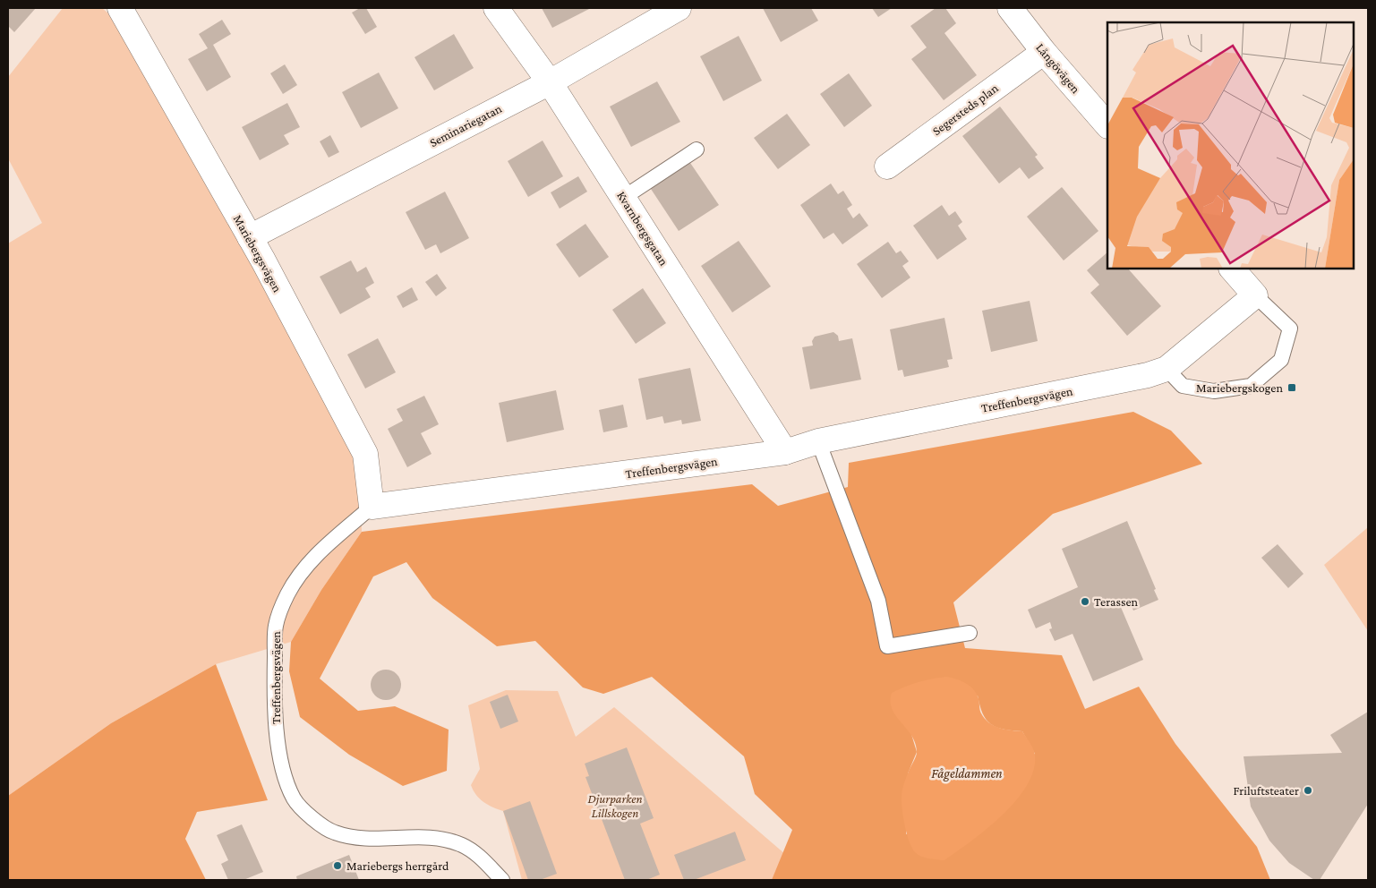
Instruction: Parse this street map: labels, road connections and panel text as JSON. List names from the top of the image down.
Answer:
{
  "streets": {
    "street": [
      "Långövägen",
      "Segersteds plan",
      "Seminariegatan",
      "Kvarnbergsgatan",
      "Mariebergsvägen",
      "Treffenbergsvägen"
    ]
  },
  "crossings": [
    ["Långövägen", "Segersteds plan"],
    ["Seminariegatan", "Kvarnbergsgatan"],
    ["Seminariegatan", "Mariebergsvägen"],
    ["Kvarnbergsgatan", "Treffenbergsvägen"],
    ["Mariebergsvägen", "Treffenbergsvägen"]
  ],
  "water": ["Fågeldammen"],
  "parks": ["Djurparken Lillskogen"],
  "places": {
    "transit": ["Mariebergskogen"],
    "other": ["Terassen", "Friluftsteater", "Mariebergs herrgård"]
  }
}
